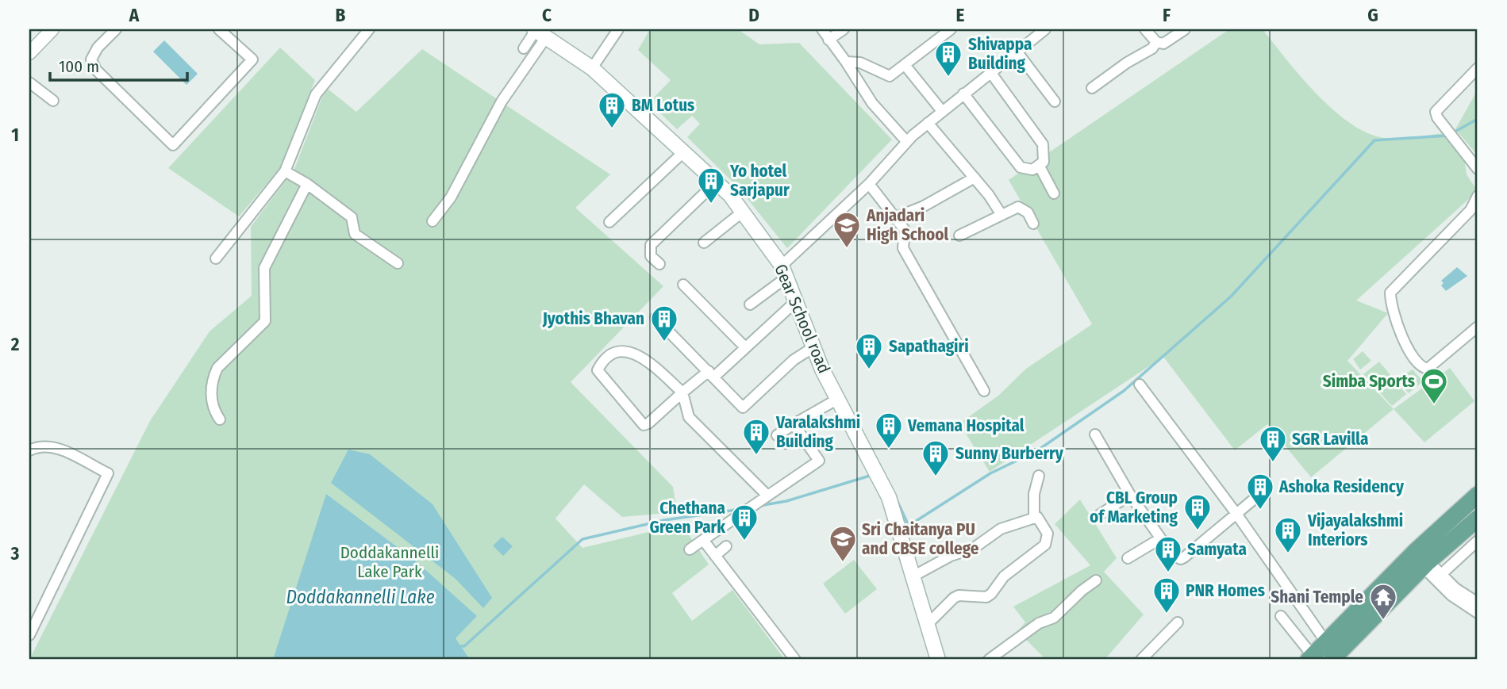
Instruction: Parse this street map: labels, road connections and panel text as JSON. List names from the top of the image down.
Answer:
{
  "streets": {
    "main road": ["Gear School road"]
  },
  "water": ["Doddakannelli Lake"],
  "parks": ["Doddakannelli Lake Park"],
  "places": {
    "building": [
      "Shivappa Building",
      "BM Lotus",
      "Yo hotel Sarjapur",
      "Jyothis Bhavan",
      "Sapathagiri",
      "Vemana Hospital",
      "Varalakshmi Building",
      "SGR Lavilla",
      "Sunny Burberry",
      "Ashoka Residency",
      "CBL Group of Marketing",
      "Chethana Green Park",
      "Vijayalakshmi Interiors",
      "Samyata",
      "PNR Homes"
    ],
    "school or university": ["Anjadari High School", "Sri Chaitanya PU and CBSE college"],
    "sports": ["Simba Sports"],
    "temple": ["Shani Temple"]
  },
  "scale_bar": "100 m",
  "grid": {
    "columns": [
      "A",
      "B",
      "C",
      "D",
      "E",
      "F",
      "G"
    ],
    "rows": ["1", "2", "3"]
  }
}
